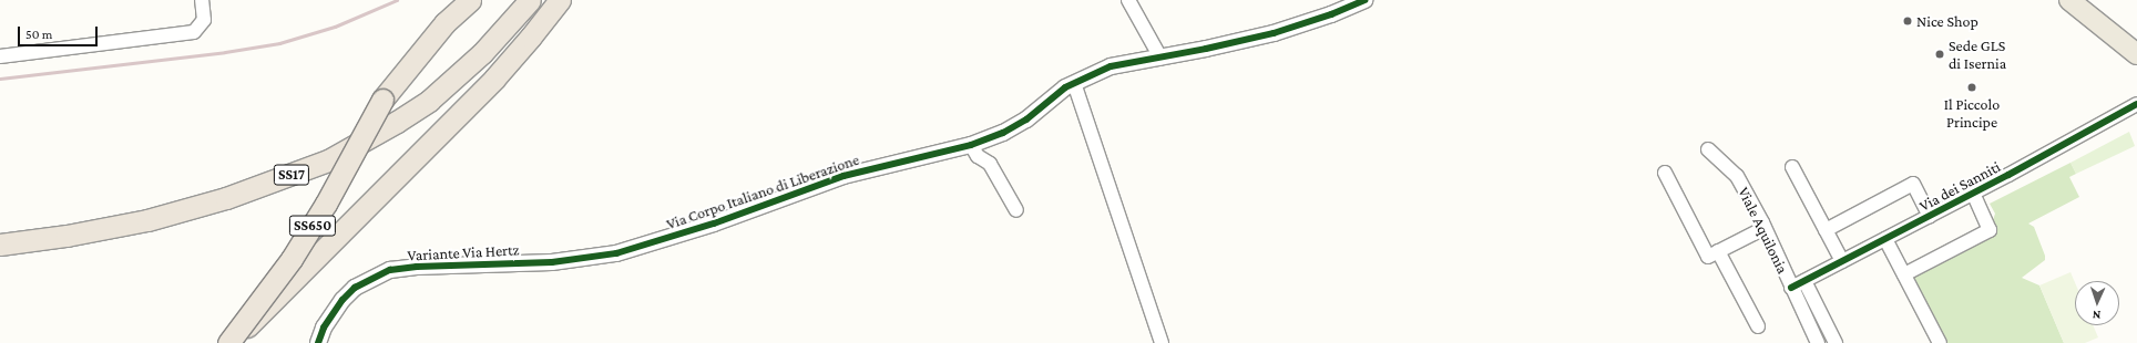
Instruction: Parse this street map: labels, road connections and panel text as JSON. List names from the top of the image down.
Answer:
{
  "streets": {
    "highway": ["SS17", "SS650"],
    "street": [
      "Via dei Sanniti",
      "Via Corpo Italiano di Liberazione",
      "Viale Aquilonia",
      "Variante Via Hertz"
    ]
  },
  "crossings": [
    ["Via dei Sanniti", "Viale Aquilonia"],
    ["Via Corpo Italiano di Liberazione", "Variante Via Hertz"]
  ],
  "places": ["Nice Shop", "Sede GLS di Isernia", "Il Piccolo Principe"],
  "scale_bar": "50 m",
  "north": "bottom"
}
